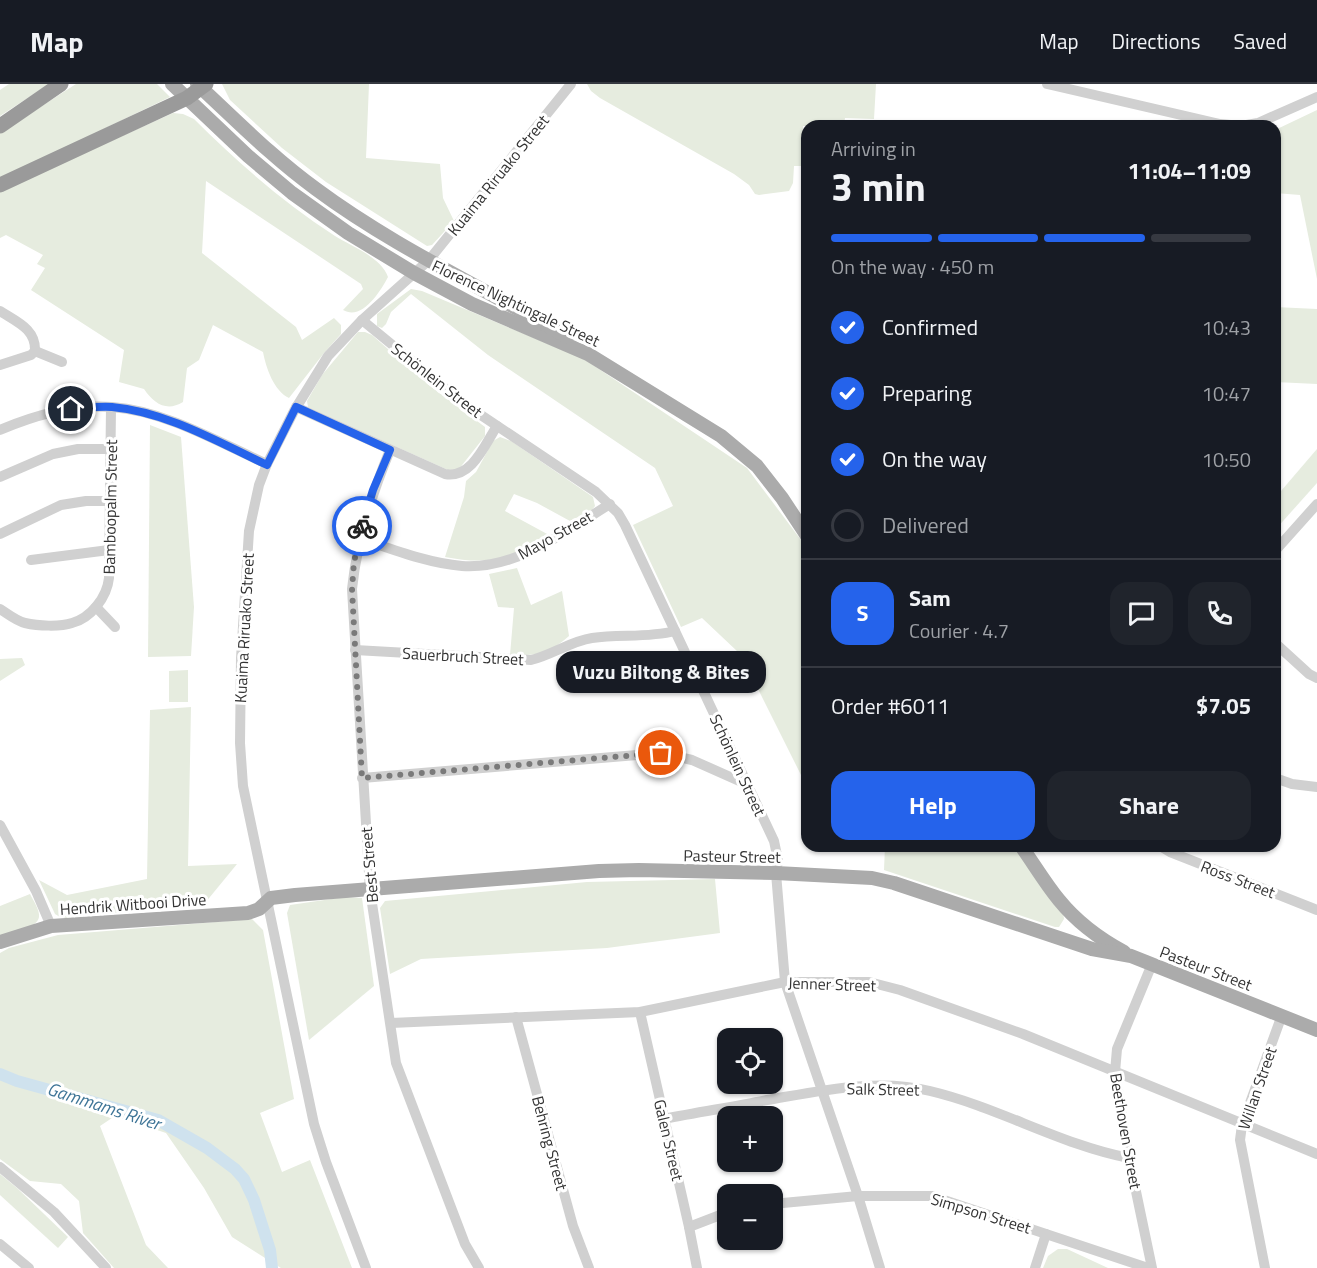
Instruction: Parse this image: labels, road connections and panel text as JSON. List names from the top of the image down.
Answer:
{
  "streets": {
    "main road": ["Florence Nightingale Street", "Pasteur Street", "Hendrik Witbooi Drive"],
    "street": [
      "Kuaima Riruako Street",
      "Schönlein Street",
      "Bamboopalm Street",
      "Mayo Street",
      "Sauerbruch Street",
      "Best Street",
      "Ross Street",
      "Jenner Street",
      "Willan Street",
      "Salk Street",
      "Beethoven Street",
      "Galen Street",
      "Behring Street",
      "Simpson Street"
    ]
  },
  "crossings": [
    ["Kuaima Riruako Street", "Florence Nightingale Street"],
    ["Kuaima Riruako Street", "Schönlein Street"],
    ["Kuaima Riruako Street", "Pasteur Street"],
    ["Kuaima Riruako Street", "Hendrik Witbooi Drive"],
    ["Schönlein Street", "Mayo Street"],
    ["Schönlein Street", "Sauerbruch Street"],
    ["Schönlein Street", "Pasteur Street"],
    ["Schönlein Street", "Jenner Street"],
    ["Schönlein Street", "Salk Street"],
    ["Schönlein Street", "Simpson Street"],
    ["Mayo Street", "Best Street"],
    ["Sauerbruch Street", "Best Street"],
    ["Pasteur Street", "Best Street"],
    ["Pasteur Street", "Hendrik Witbooi Drive"],
    ["Pasteur Street", "Willan Street"],
    ["Pasteur Street", "Beethoven Street"],
    ["Best Street", "Jenner Street"],
    ["Jenner Street", "Willan Street"],
    ["Jenner Street", "Beethoven Street"],
    ["Jenner Street", "Galen Street"],
    ["Jenner Street", "Behring Street"],
    ["Salk Street", "Beethoven Street"],
    ["Salk Street", "Galen Street"],
    ["Beethoven Street", "Simpson Street"]
  ],
  "water": ["Gammams River"],
  "places": ["Vuzu Biltong & Bites"],
  "page": {
    "header": "Map",
    "nav": ["Map", "Directions", "Saved"],
    "heading": ["3 min", "Arriving in", "11:04–11:09"],
    "panel": [
      "Sam",
      "Courier · 4.7",
      "Order #6011",
      "$7.05"
    ],
    "bar": "On the way · 450 m",
    "list": [
      ["Confirmed", "10:43"],
      ["Preparing", "10:47"],
      ["On the way", "10:50"],
      "Delivered"
    ],
    "round": "S",
    "bubble": "Vuzu Biltong & Bites",
    "buttons": ["Help", "Share"],
    "map_buttons": ["+", "−"]
  }
}
